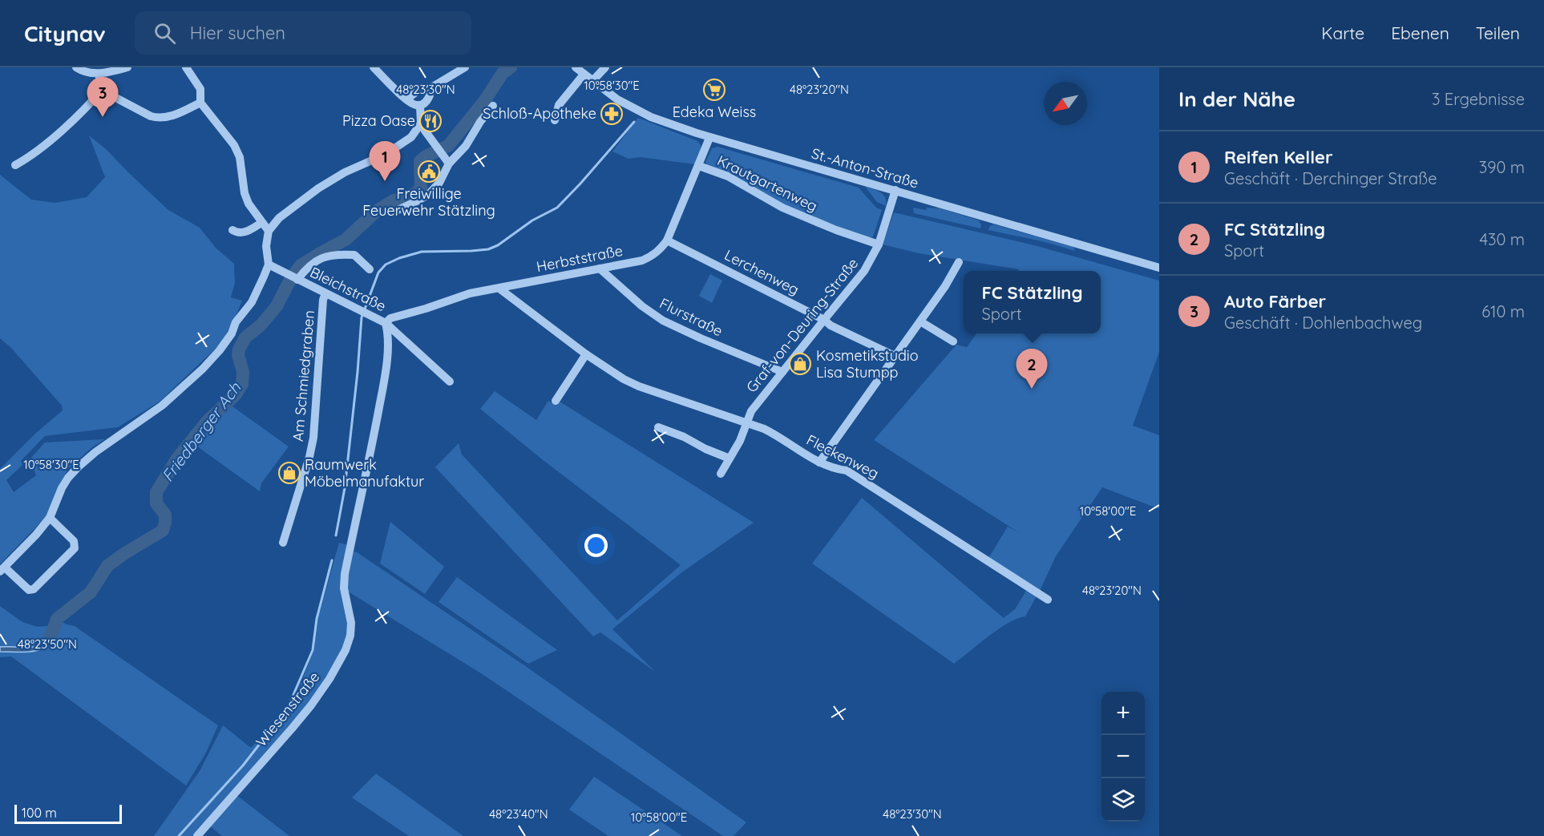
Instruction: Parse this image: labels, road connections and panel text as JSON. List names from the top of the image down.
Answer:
{
  "streets": {
    "street": [
      "St.-Anton-Straße",
      "Krautgartenweg",
      "Herbststraße",
      "Lerchenweg",
      "Bleichstraße",
      "Flurstraße",
      "Graf-von-Deuring-Straße",
      "Am Schmiedgraben",
      "Fleckenweg",
      "Wiesenstraße"
    ]
  },
  "crossings": [
    ["St.-Anton-Straße", "Herbststraße"],
    ["St.-Anton-Straße", "Graf-von-Deuring-Straße"],
    ["Krautgartenweg", "Herbststraße"],
    ["Krautgartenweg", "Graf-von-Deuring-Straße"],
    ["Herbststraße", "Lerchenweg"],
    ["Herbststraße", "Bleichstraße"],
    ["Herbststraße", "Flurstraße"],
    ["Herbststraße", "Fleckenweg"],
    ["Herbststraße", "Wiesenstraße"],
    ["Lerchenweg", "Graf-von-Deuring-Straße"],
    ["Bleichstraße", "Am Schmiedgraben"],
    ["Bleichstraße", "Wiesenstraße"],
    ["Flurstraße", "Graf-von-Deuring-Straße"],
    ["Graf-von-Deuring-Straße", "Fleckenweg"]
  ],
  "water": ["Friedberger Ach"],
  "places": {
    "supermarket": ["Edeka Weiss"],
    "pharmacy": ["Schloß-Apotheke"],
    "restaurant": ["Pizza Oase"],
    "public building": ["Freiwillige Feuerwehr Stätzling"],
    "shop": ["Kosmetikstudio Lisa Stumpp", "Raumwerk Möbelmanufaktur"]
  },
  "scale_bar": "100 m",
  "north": "bottom left",
  "page": {
    "header": "Citynav",
    "search": "Hier suchen",
    "nav": ["Karte", "Ebenen", "Teilen"],
    "heading": ["In der Nähe", "3 Ergebnisse"],
    "pins": ["3", "1", "2"],
    "list": [
      {
        "mark": "1",
        "name": "Reifen Keller",
        "note": "Geschäft · Derchinger Straße",
        "value": "390 m"
      },
      {
        "mark": "2",
        "name": "FC Stätzling",
        "note": "Sport",
        "value": "430 m"
      },
      {
        "mark": "3",
        "name": "Auto Färber",
        "note": "Geschäft · Dohlenbachweg",
        "value": "610 m"
      }
    ],
    "popup": ["FC Stätzling", "Sport"],
    "map_buttons": ["+", "−"],
    "scale": "100 m"
  },
  "coordinates": [
    "10°58'30\"E",
    "48°23'30\"N",
    "48°23'20\"N",
    "10°58'00\"E",
    "48°23'50\"N",
    "48°23'40\"N"
  ]
}
